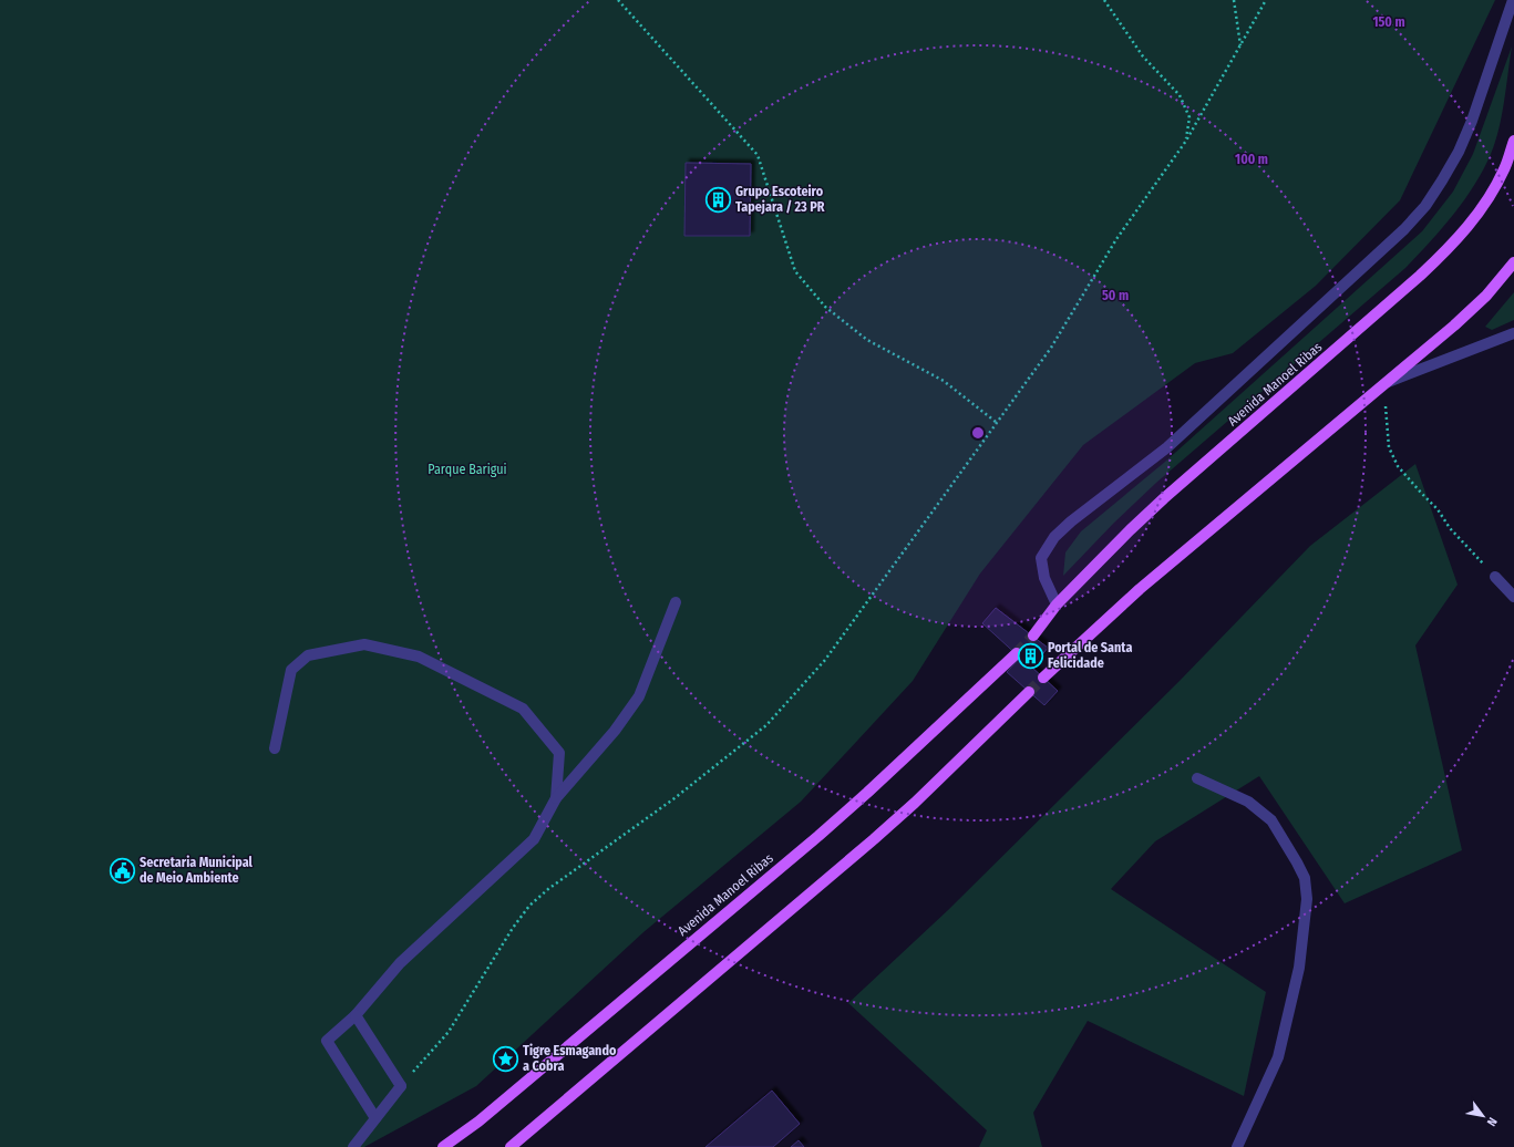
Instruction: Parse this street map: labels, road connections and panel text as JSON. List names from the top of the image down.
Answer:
{
  "streets": {
    "main road": ["Avenida Manoel Ribas"]
  },
  "parks": ["Parque Barigui"],
  "places": {
    "building": ["Grupo Escoteiro Tapejara / 23 PR", "Portal de Santa Felicidade"],
    "public building": ["Secretaria Municipal de Meio Ambiente"],
    "place": ["Tigre Esmagando a Cobra"]
  },
  "north": "bottom right",
  "rings": ["150 m", "100 m", "50 m"]
}
